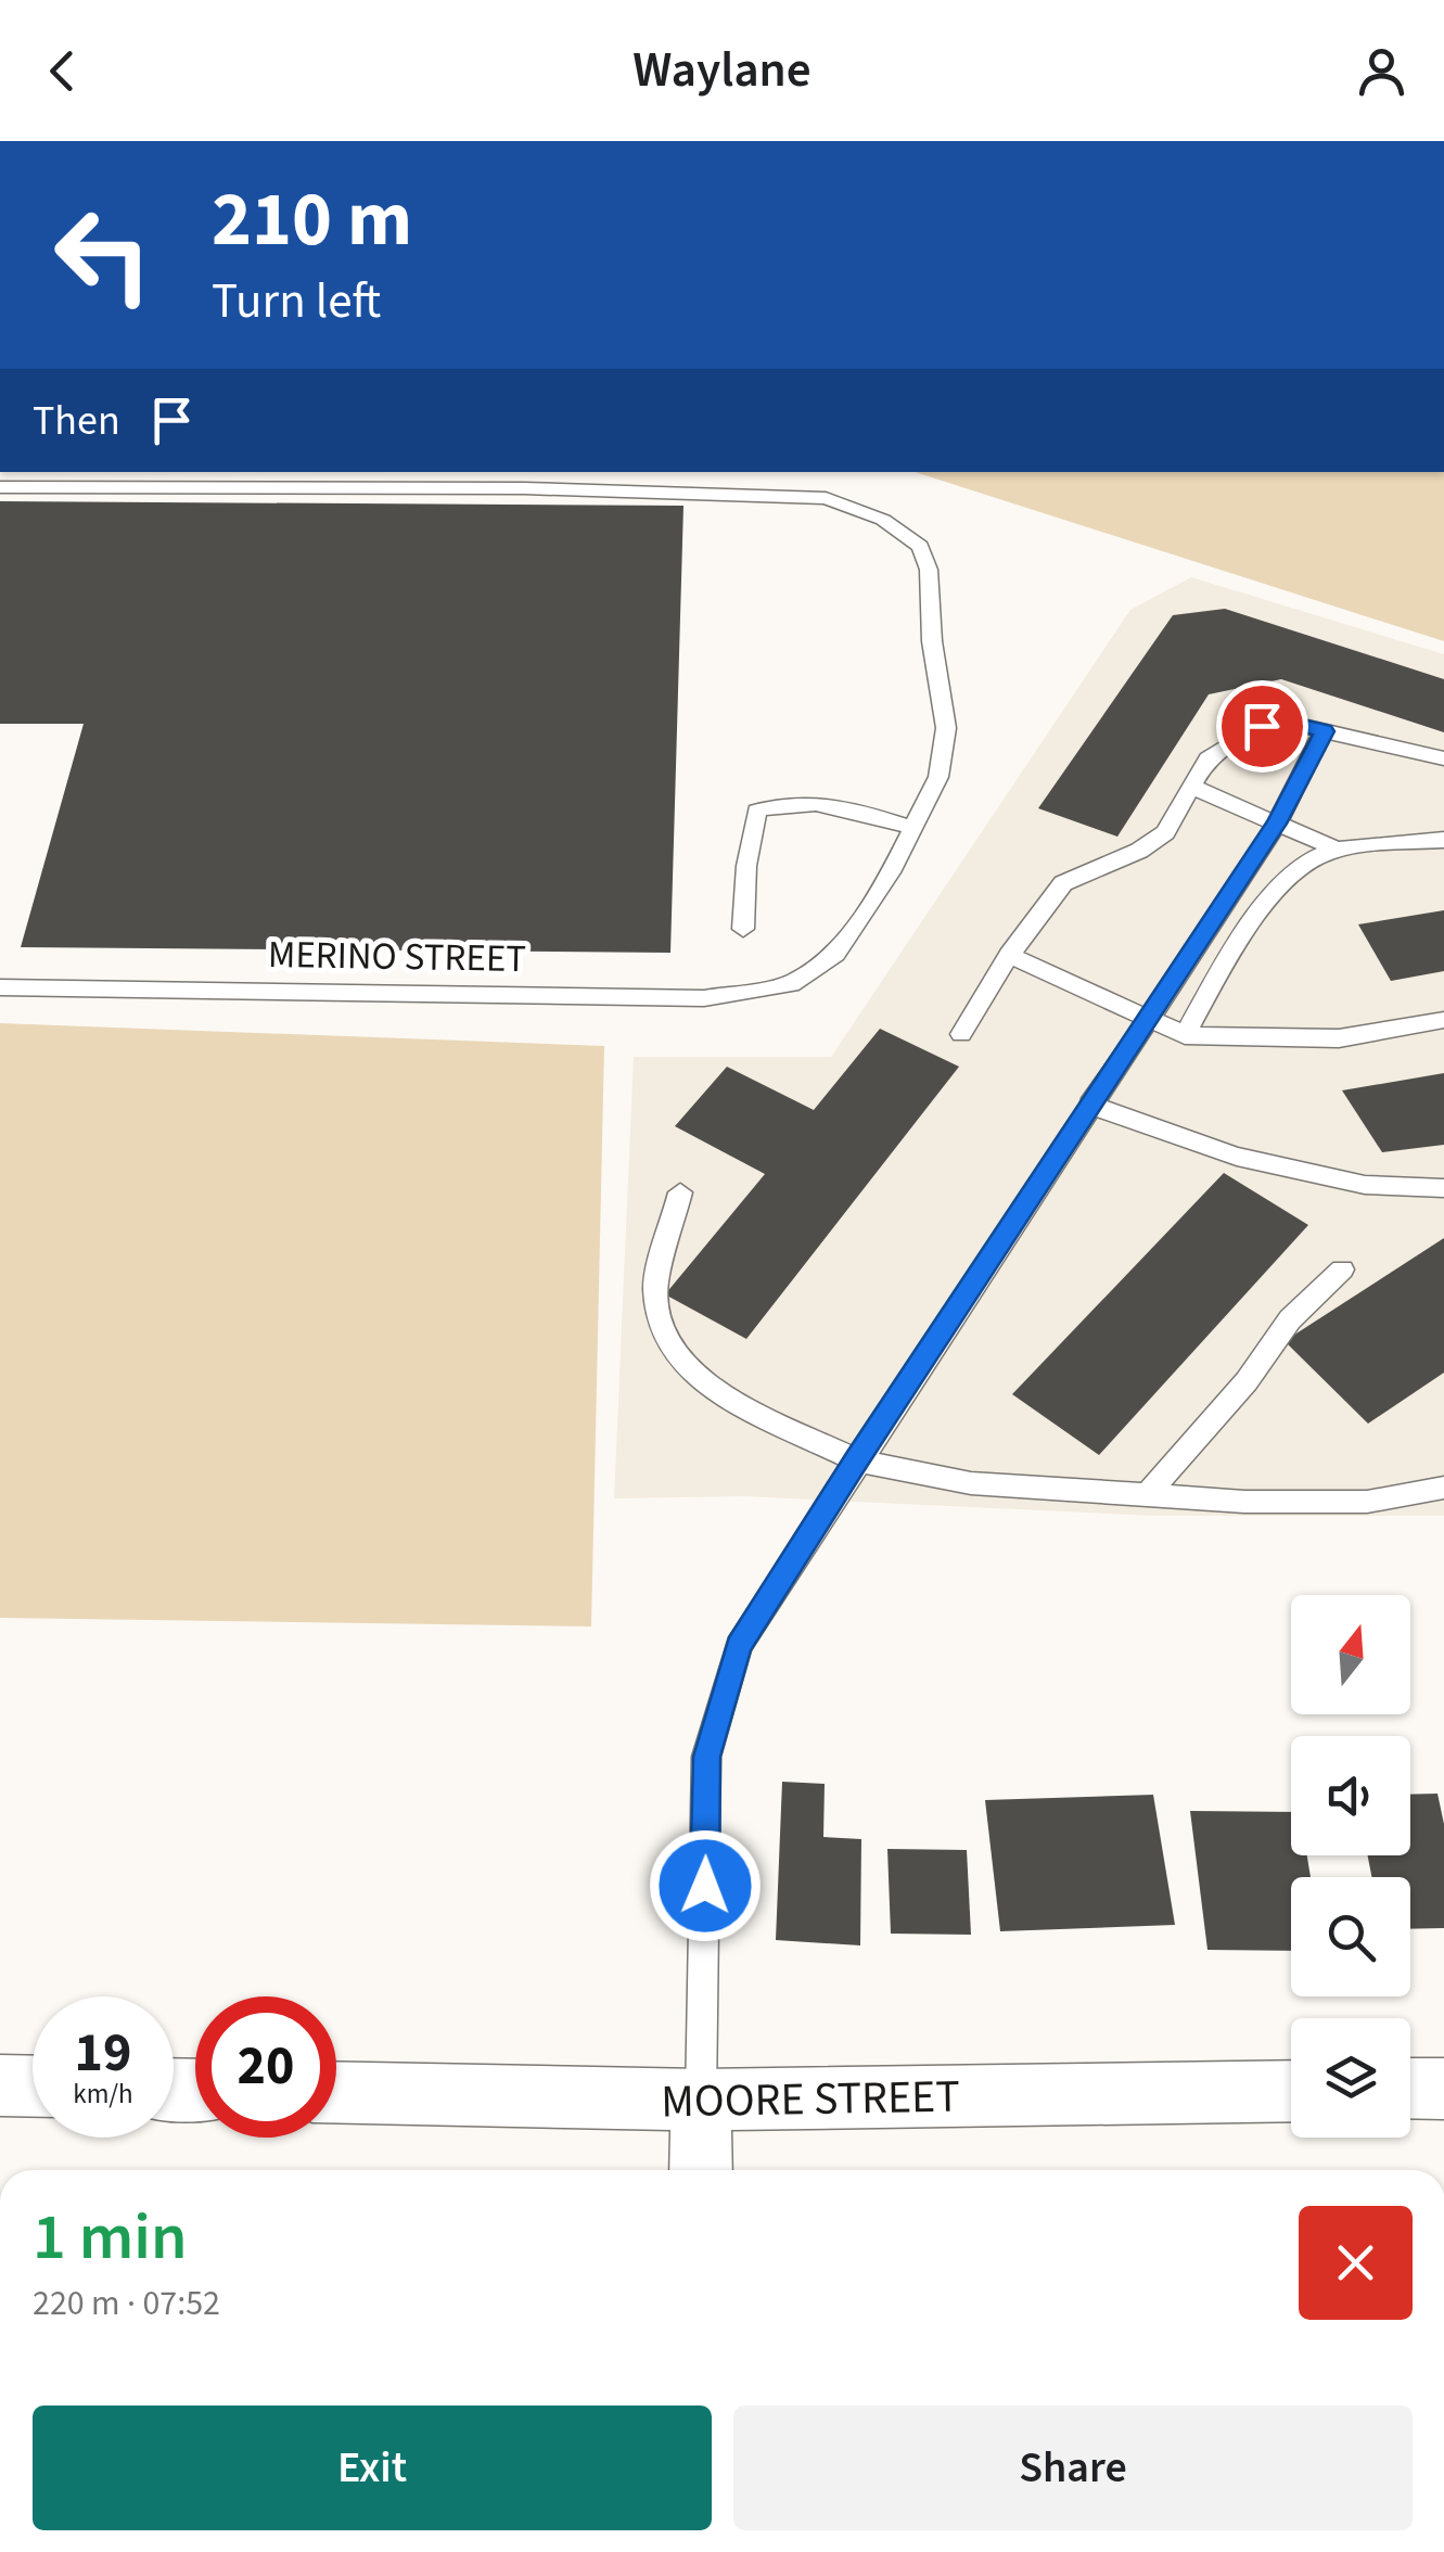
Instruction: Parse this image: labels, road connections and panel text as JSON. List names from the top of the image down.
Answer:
{
  "streets": {
    "street": ["MOORE STREET"],
    "lane": ["MERINO STREET"]
  },
  "north": "top",
  "page": {
    "header": "Waylane",
    "turn": ["210 m", "Turn left"],
    "then": "Then",
    "speed": "19 km/h",
    "limit": "20",
    "heading": ["1 min", "220 m · 07:52"],
    "buttons": ["Exit", "Share"]
  }
}
